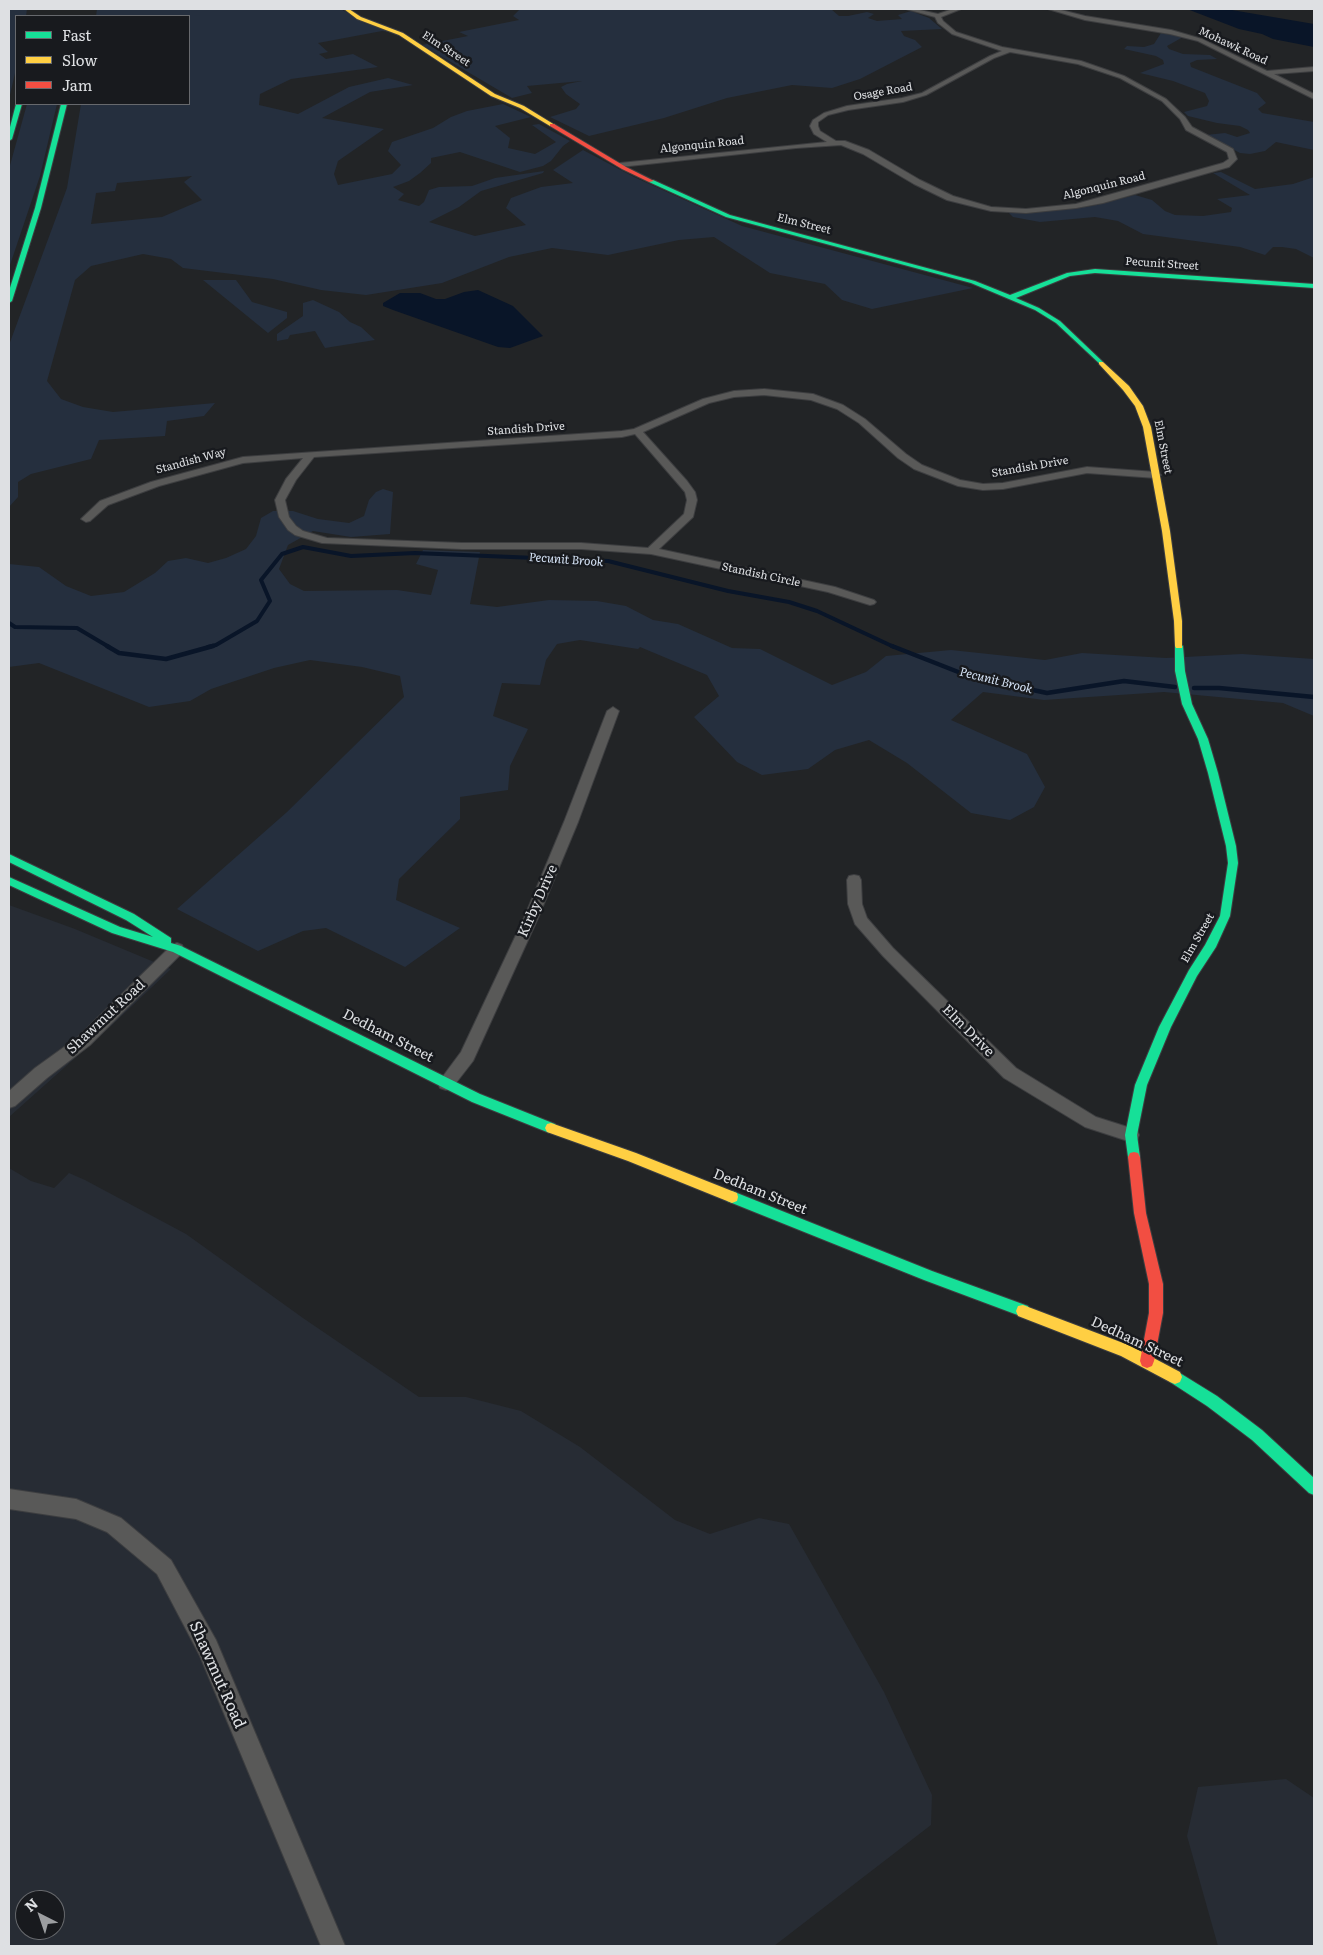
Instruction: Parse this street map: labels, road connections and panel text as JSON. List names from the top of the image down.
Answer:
{
  "streets": {
    "main road": ["Elm Street", "Pecunit Street", "Dedham Street"],
    "street": [
      "Mohawk Road",
      "Osage Road",
      "Algonquin Road",
      "Standish Drive",
      "Standish Way",
      "Standish Circle",
      "Kirby Drive",
      "Shawmut Road",
      "Elm Drive"
    ]
  },
  "crossings": [
    ["Elm Street", "Algonquin Road"],
    ["Elm Street", "Pecunit Street"],
    ["Elm Street", "Standish Drive"],
    ["Elm Street", "Elm Drive"],
    ["Elm Street", "Dedham Street"],
    ["Osage Road", "Algonquin Road"],
    ["Standish Drive", "Standish Way"],
    ["Kirby Drive", "Dedham Street"],
    ["Shawmut Road", "Dedham Street"]
  ],
  "water": ["Pecunit Brook"],
  "legend": ["Fast", "Slow", "Jam"],
  "north": "top left"
}
